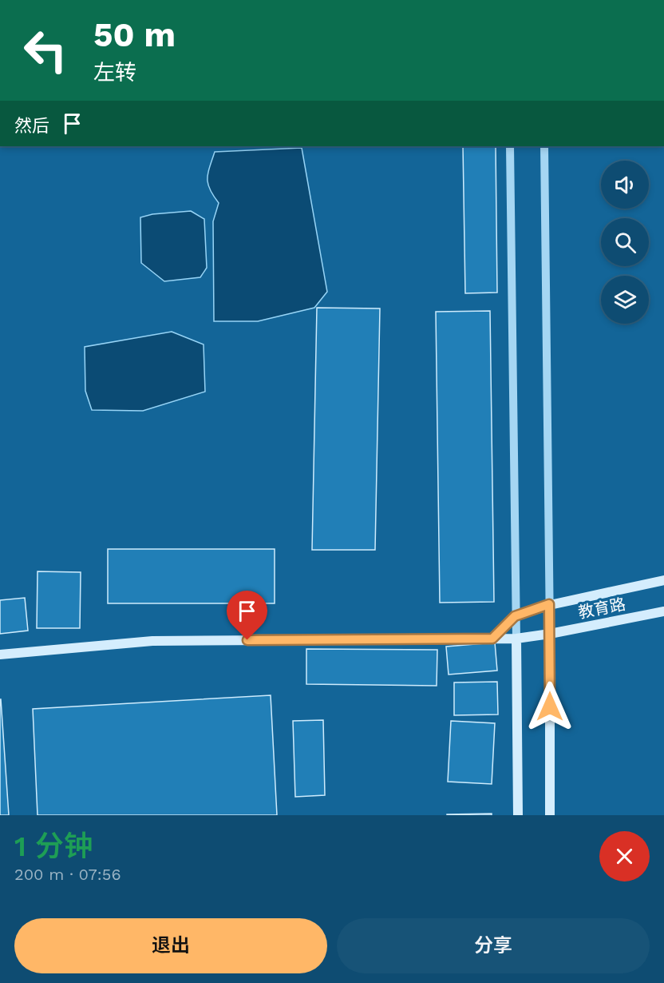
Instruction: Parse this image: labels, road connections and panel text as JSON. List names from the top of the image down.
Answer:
{
  "streets": {
    "main road": ["教育路"]
  },
  "page": {
    "turn": ["50 m", "左转"],
    "then": "然后",
    "heading": ["1 分钟", "200 m · 07:56"],
    "buttons": ["退出", "分享"]
  }
}
